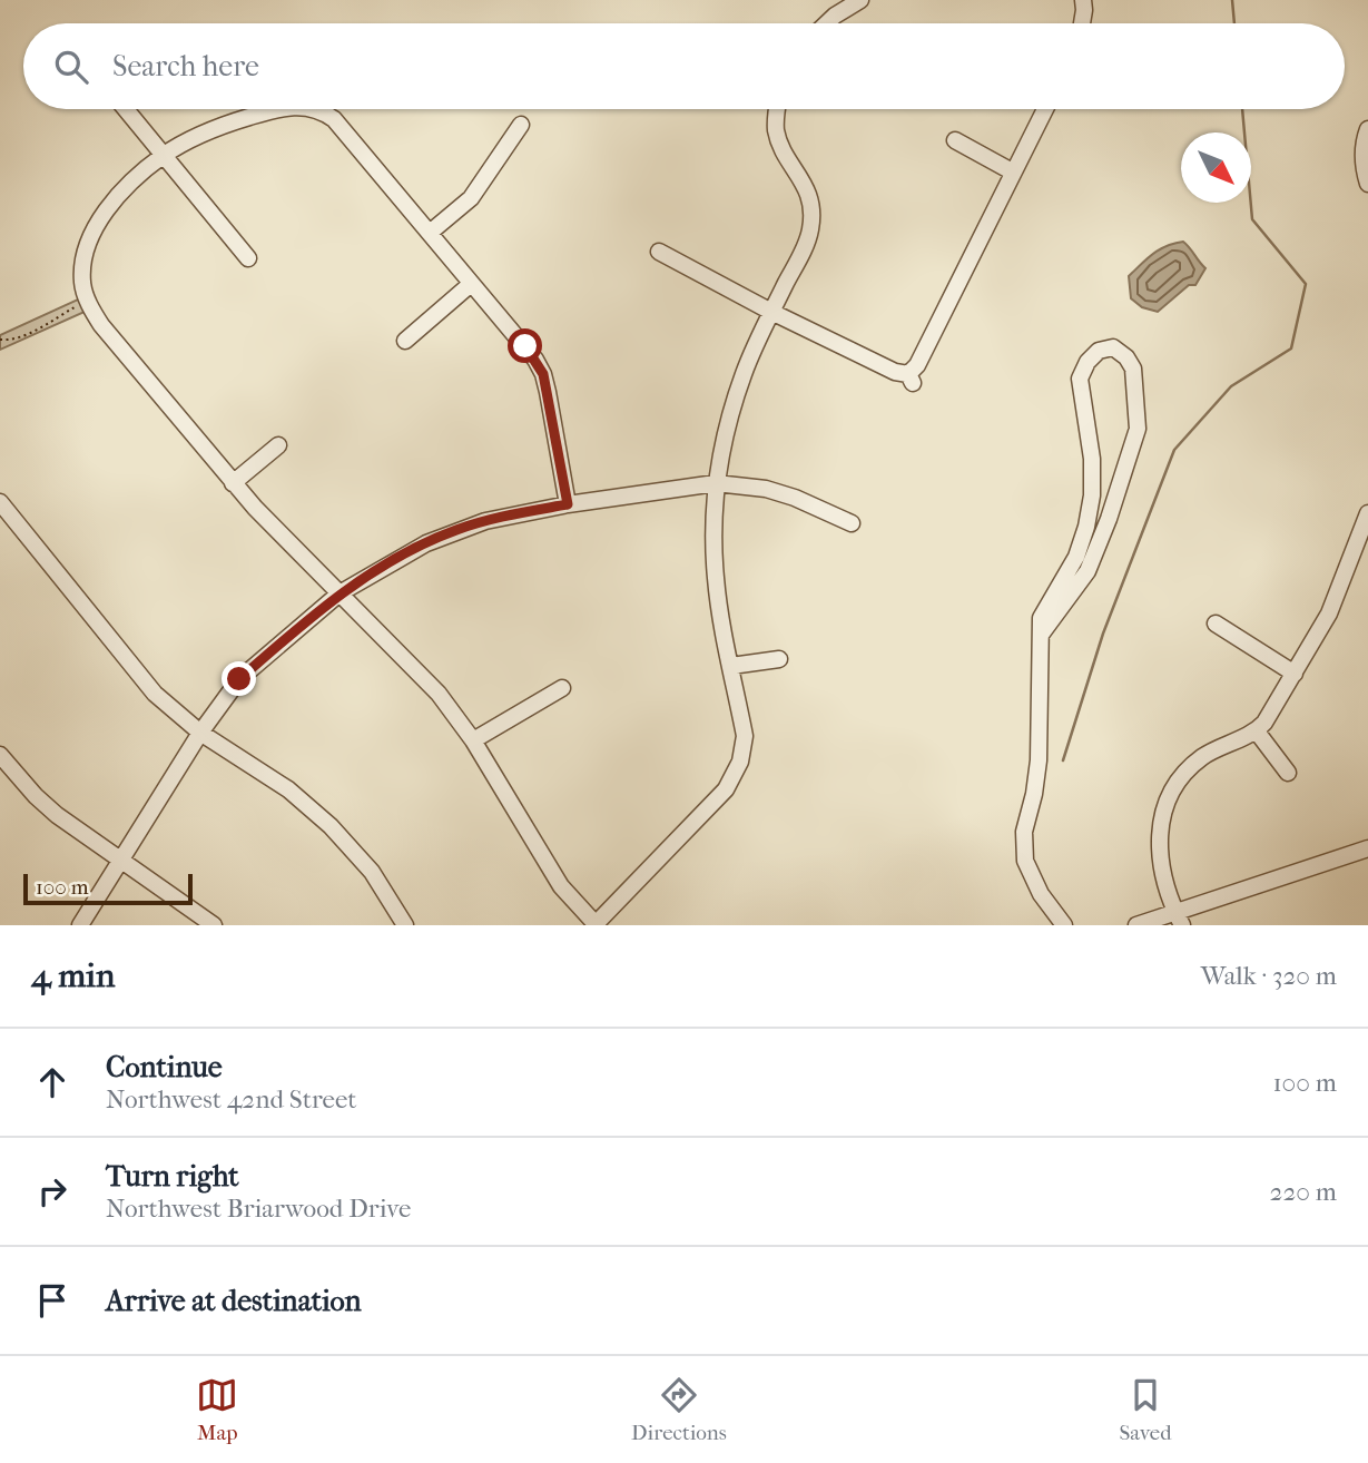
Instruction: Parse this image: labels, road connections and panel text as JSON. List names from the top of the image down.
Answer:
{
  "scale_bar": "100 m",
  "north": "bottom right",
  "page": {
    "search": "Search here",
    "scale": "100 m",
    "heading": ["4 min", "Walk · 320 m"],
    "list": [
      ["Continue", "Northwest 42nd Street", "100 m"],
      ["Turn right", "Northwest Briarwood Drive", "220 m"],
      "Arrive at destination"
    ],
    "nav": ["Map", "Directions", "Saved"]
  }
}
